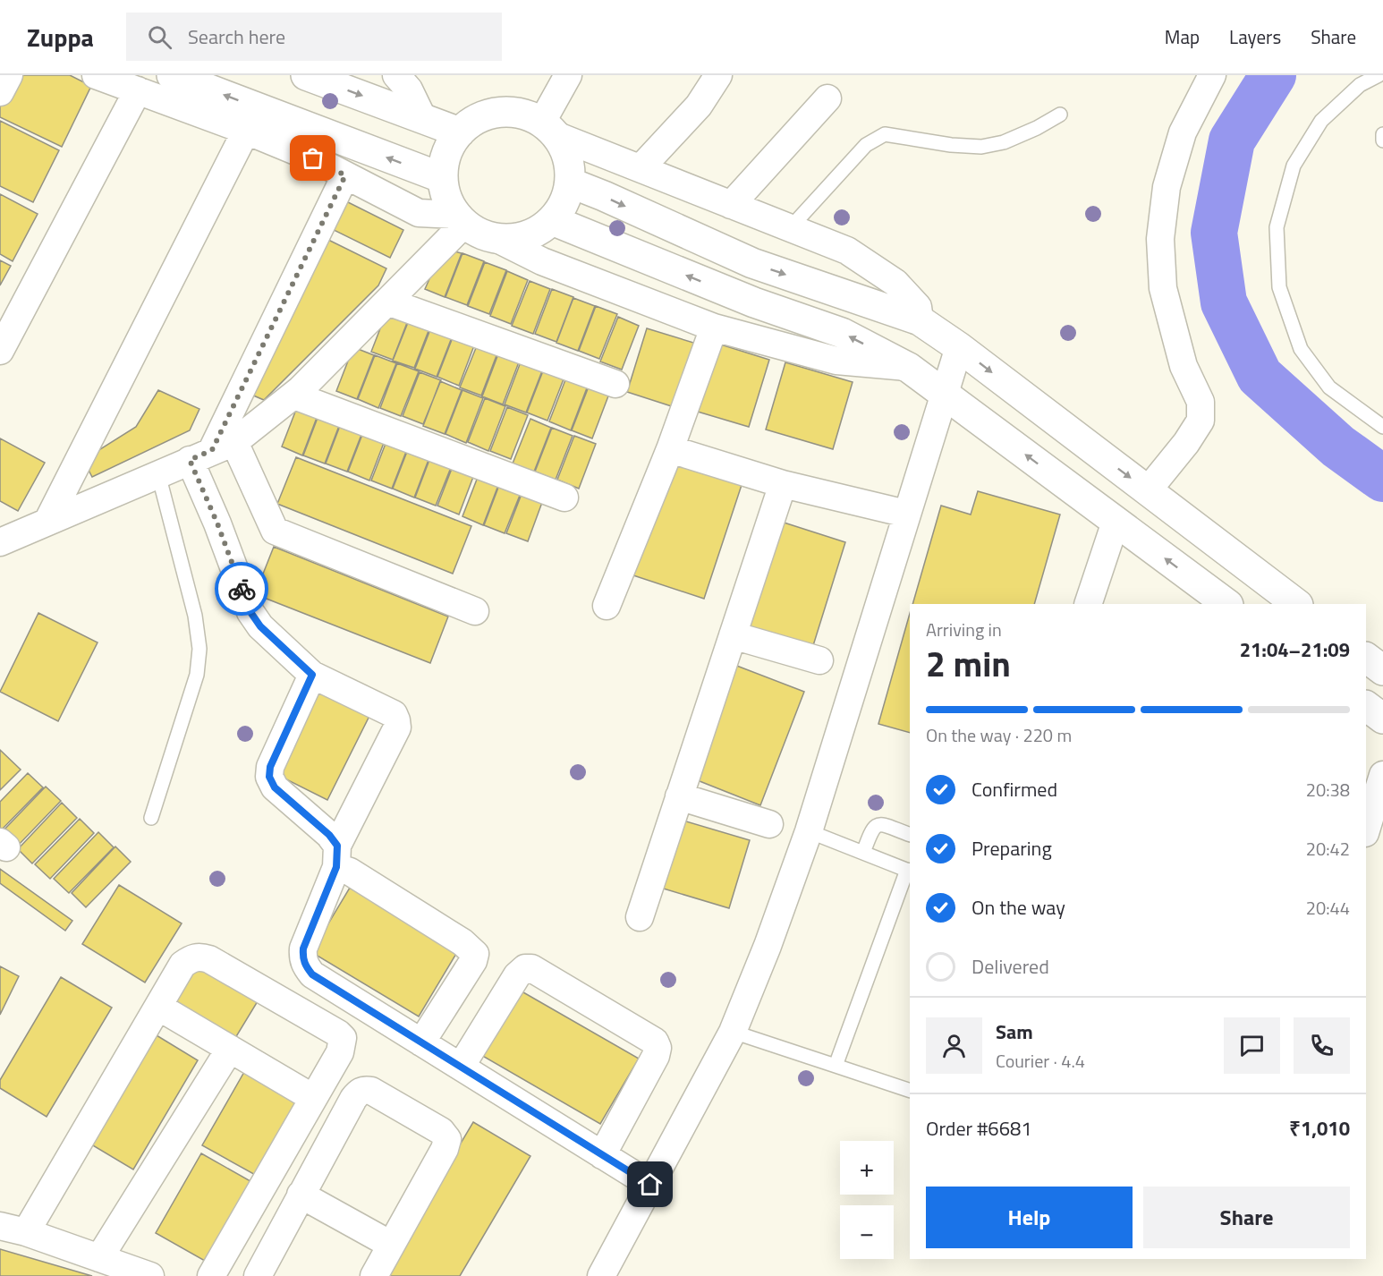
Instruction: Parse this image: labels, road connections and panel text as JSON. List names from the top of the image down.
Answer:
{
  "page": {
    "header": "Zuppa",
    "search": "Search here",
    "nav": ["Map", "Layers", "Share"],
    "heading": ["2 min", "Arriving in", "21:04–21:09"],
    "panel": [
      "Sam",
      "Courier · 4.4",
      "Order #6681",
      "₹1,010"
    ],
    "bar": "On the way · 220 m",
    "list": [
      ["Confirmed", "20:38"],
      ["Preparing", "20:42"],
      ["On the way", "20:44"],
      "Delivered"
    ],
    "map_buttons": ["+", "−"],
    "buttons": ["Help", "Share"]
  }
}
